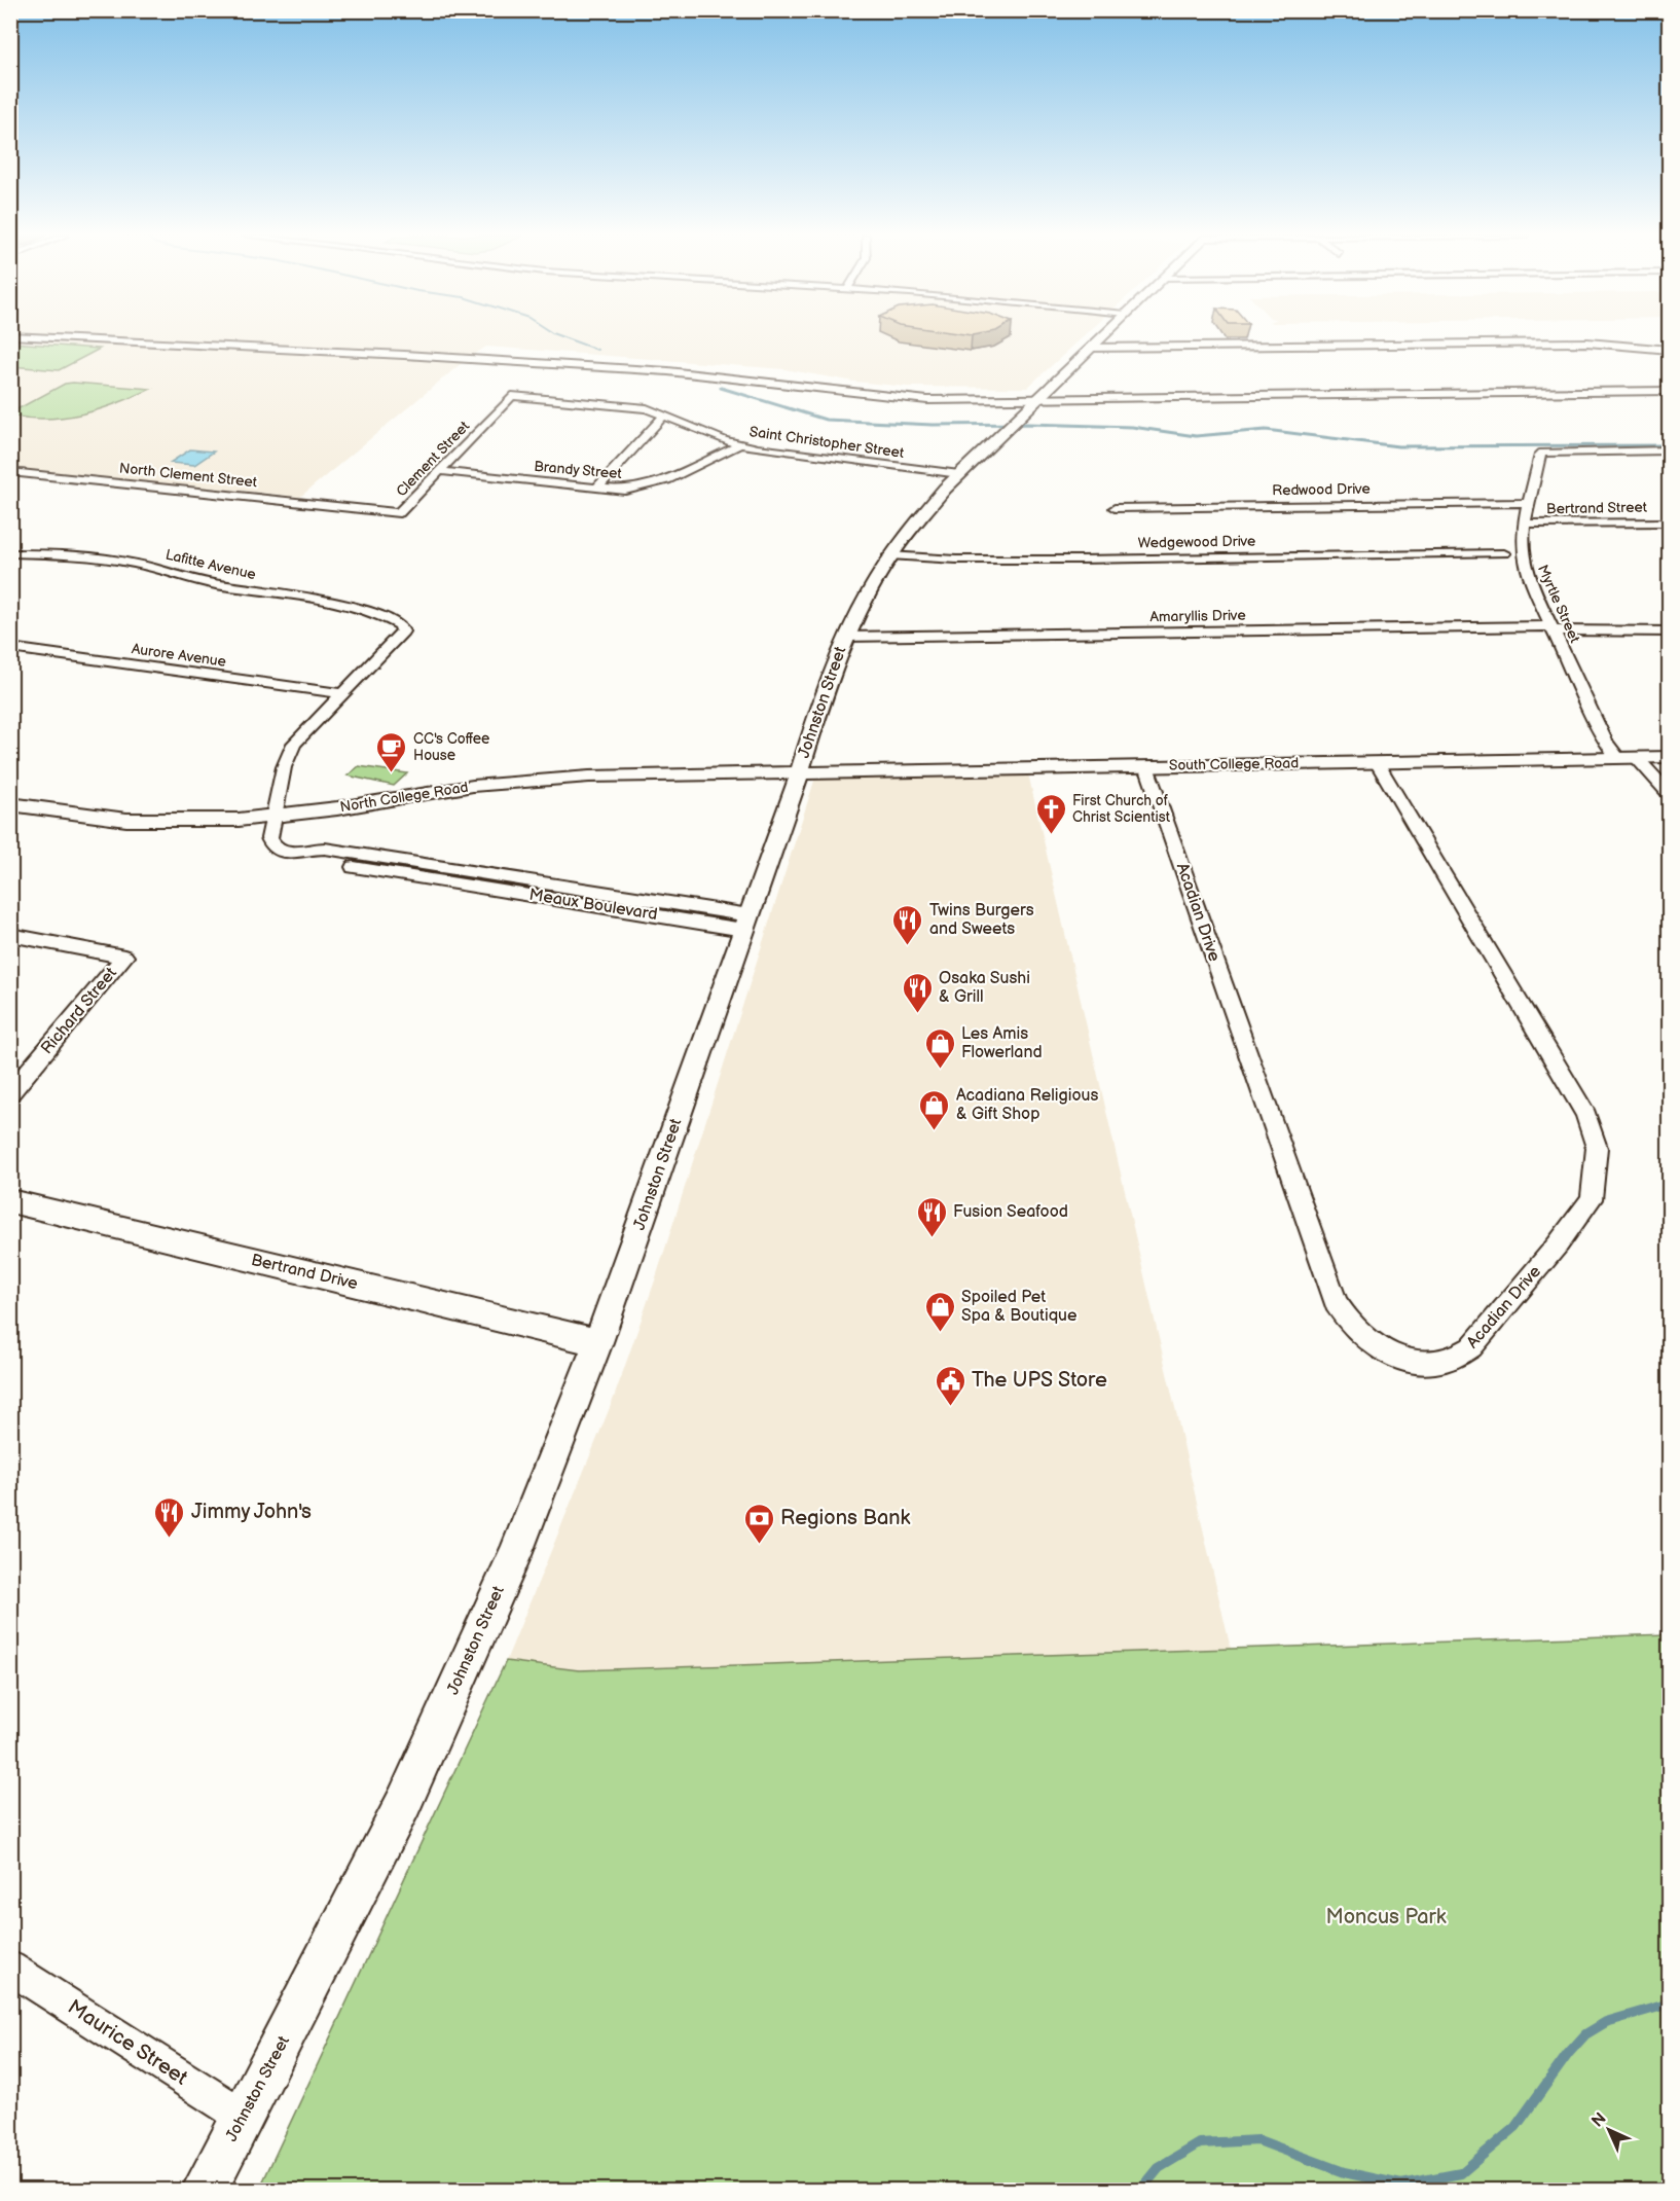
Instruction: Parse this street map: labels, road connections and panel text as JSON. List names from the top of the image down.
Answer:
{
  "streets": {
    "main road": [
      "Johnston Street",
      "South College Road",
      "North College Road",
      "Bertrand Drive"
    ],
    "street": [
      "Saint Christopher Street",
      "Clement Street",
      "Brandy Street",
      "North Clement Street",
      "Redwood Drive",
      "Bertrand Street",
      "Wedgewood Drive",
      "Lafitte Avenue",
      "Myrtle Street",
      "Amaryllis Drive",
      "Aurore Avenue",
      "Meaux Boulevard",
      "Acadian Drive",
      "Richard Street",
      "Maurice Street"
    ]
  },
  "crossings": [
    ["Saint Christopher Street", "Clement Street"],
    ["Saint Christopher Street", "Brandy Street"],
    ["Saint Christopher Street", "Johnston Street"],
    ["Clement Street", "Brandy Street"],
    ["Clement Street", "North Clement Street"],
    ["Redwood Drive", "Myrtle Street"],
    ["Bertrand Street", "Myrtle Street"],
    ["Wedgewood Drive", "Johnston Street"],
    ["Lafitte Avenue", "Meaux Boulevard"],
    ["Myrtle Street", "Amaryllis Drive"],
    ["Myrtle Street", "South College Road"],
    ["Amaryllis Drive", "Johnston Street"],
    ["Aurore Avenue", "Meaux Boulevard"],
    ["Johnston Street", "South College Road"],
    ["Johnston Street", "North College Road"],
    ["Johnston Street", "Meaux Boulevard"],
    ["Johnston Street", "Bertrand Drive"],
    ["Johnston Street", "Maurice Street"],
    ["South College Road", "North College Road"],
    ["South College Road", "Acadian Drive"],
    ["North College Road", "Meaux Boulevard"]
  ],
  "parks": ["Moncus Park"],
  "places": {
    "cafe": ["CC's Coffee House"],
    "church": ["First Church of Christ Scientist"],
    "restaurant": [
      "Twins Burgers and Sweets",
      "Osaka Sushi & Grill",
      "Fusion Seafood",
      "Jimmy John's"
    ],
    "shop": ["Les Amis Flowerland", "Acadiana Religious & Gift Shop", "Spoiled Pet Spa & Boutique"],
    "public building": ["The UPS Store"],
    "bank": ["Regions Bank"]
  },
  "north": "top left"
}
